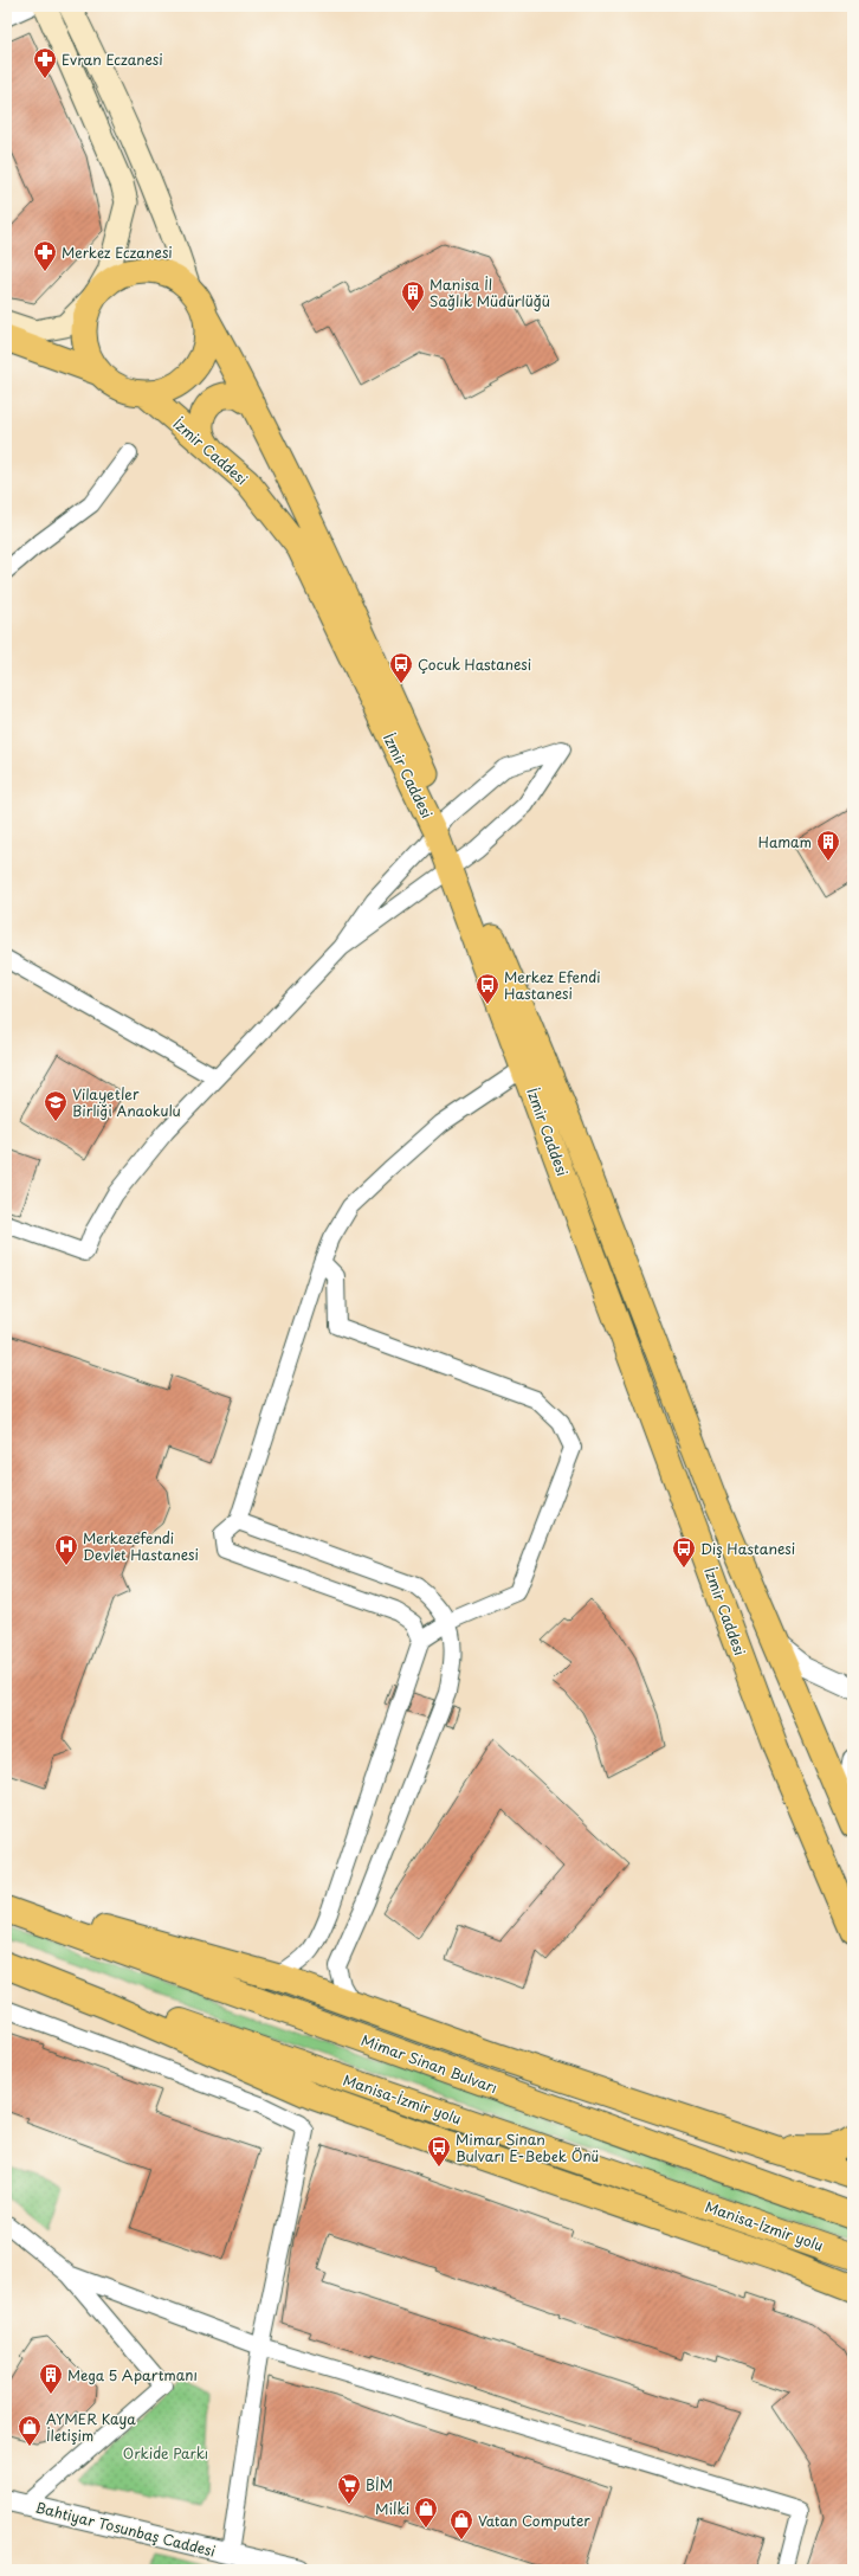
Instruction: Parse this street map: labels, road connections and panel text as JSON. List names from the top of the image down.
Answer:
{
  "streets": {
    "highway": ["Mimar Sinan Bulvarı", "Manisa-İzmir yolu"],
    "main road": ["İzmir Caddesi"],
    "street": ["Bahtiyar Tosunbaş Caddesi"]
  },
  "parks": ["Orkide Parkı"],
  "places": {
    "pharmacy": ["Evran Eczanesi", "Merkez Eczanesi"],
    "building": ["Manisa İl Sağlık Müdürlüğü", "Hamam", "Mega 5 Apartmanı"],
    "bus stop": [
      "Çocuk Hastanesi",
      "Merkez Efendi Hastanesi",
      "Diş Hastanesi",
      "Mimar Sinan Bulvarı E-Bebek Önü"
    ],
    "school or university": ["Vilayetler Birliği Anaokulu"],
    "hospital": ["Merkezefendi Devlet Hastanesi"],
    "shop": ["AYMER Kaya İletişim", "Milki", "Vatan Computer"],
    "supermarket": ["BİM"]
  }
}
